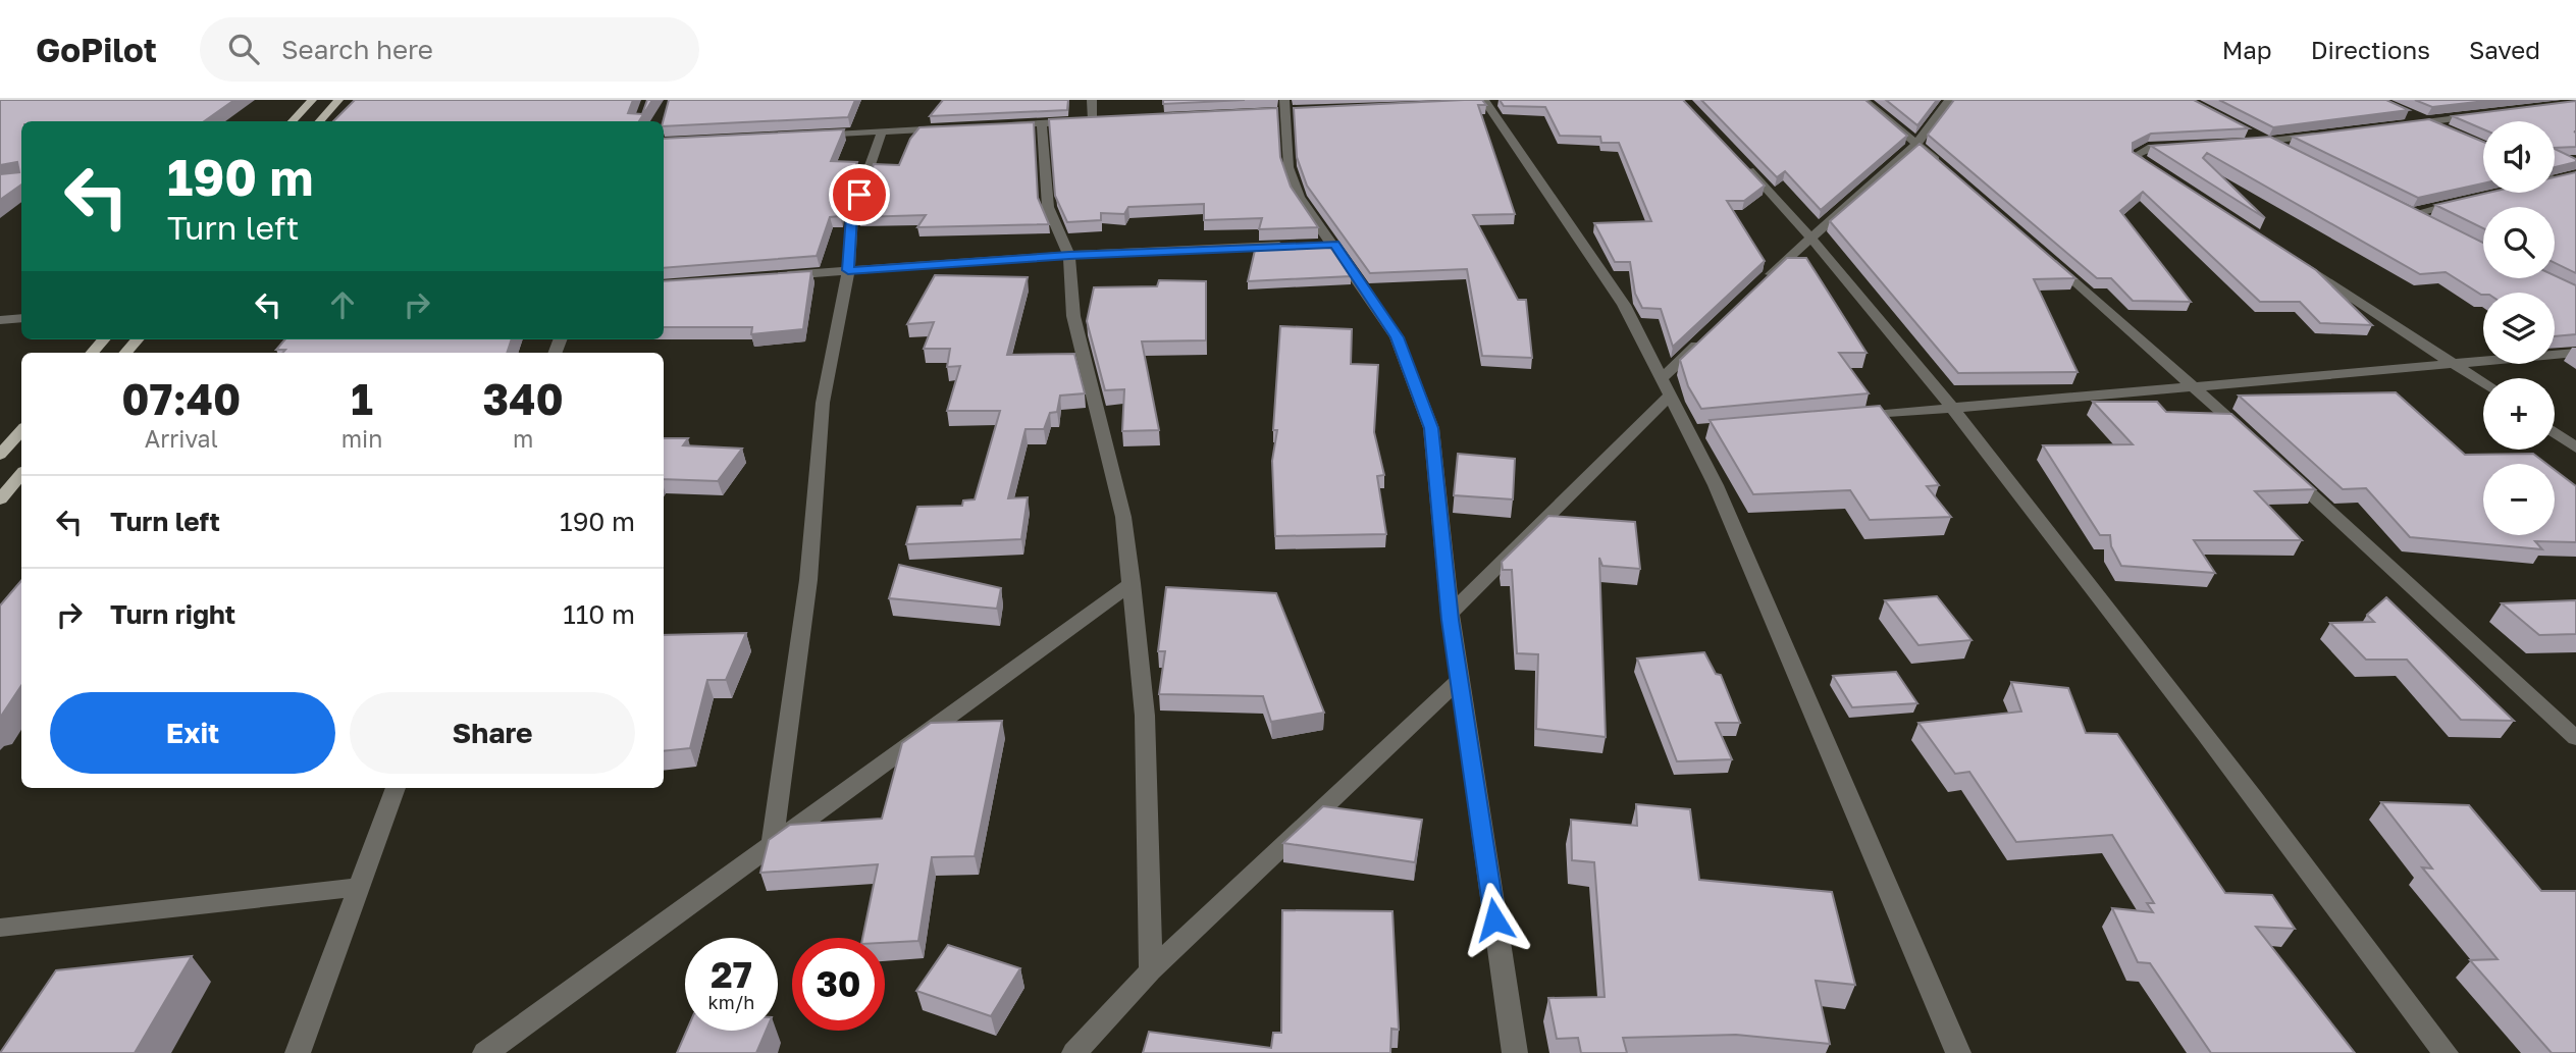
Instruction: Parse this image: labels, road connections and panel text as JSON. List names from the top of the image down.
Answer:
{
  "page": {
    "header": "GoPilot",
    "search": "Search here",
    "nav": ["Map", "Directions", "Saved"],
    "map_buttons": ["+", "−"],
    "turn": ["190 m", "Turn left"],
    "eta": [
      "07:40",
      "Arrival",
      "1",
      "min",
      "340",
      "m"
    ],
    "list": [
      {
        "name": "Turn left",
        "value": "190 m"
      },
      {
        "name": "Turn right",
        "value": "110 m"
      }
    ],
    "buttons": ["Exit", "Share"],
    "speed": "27 km/h",
    "limit": "30"
  }
}
